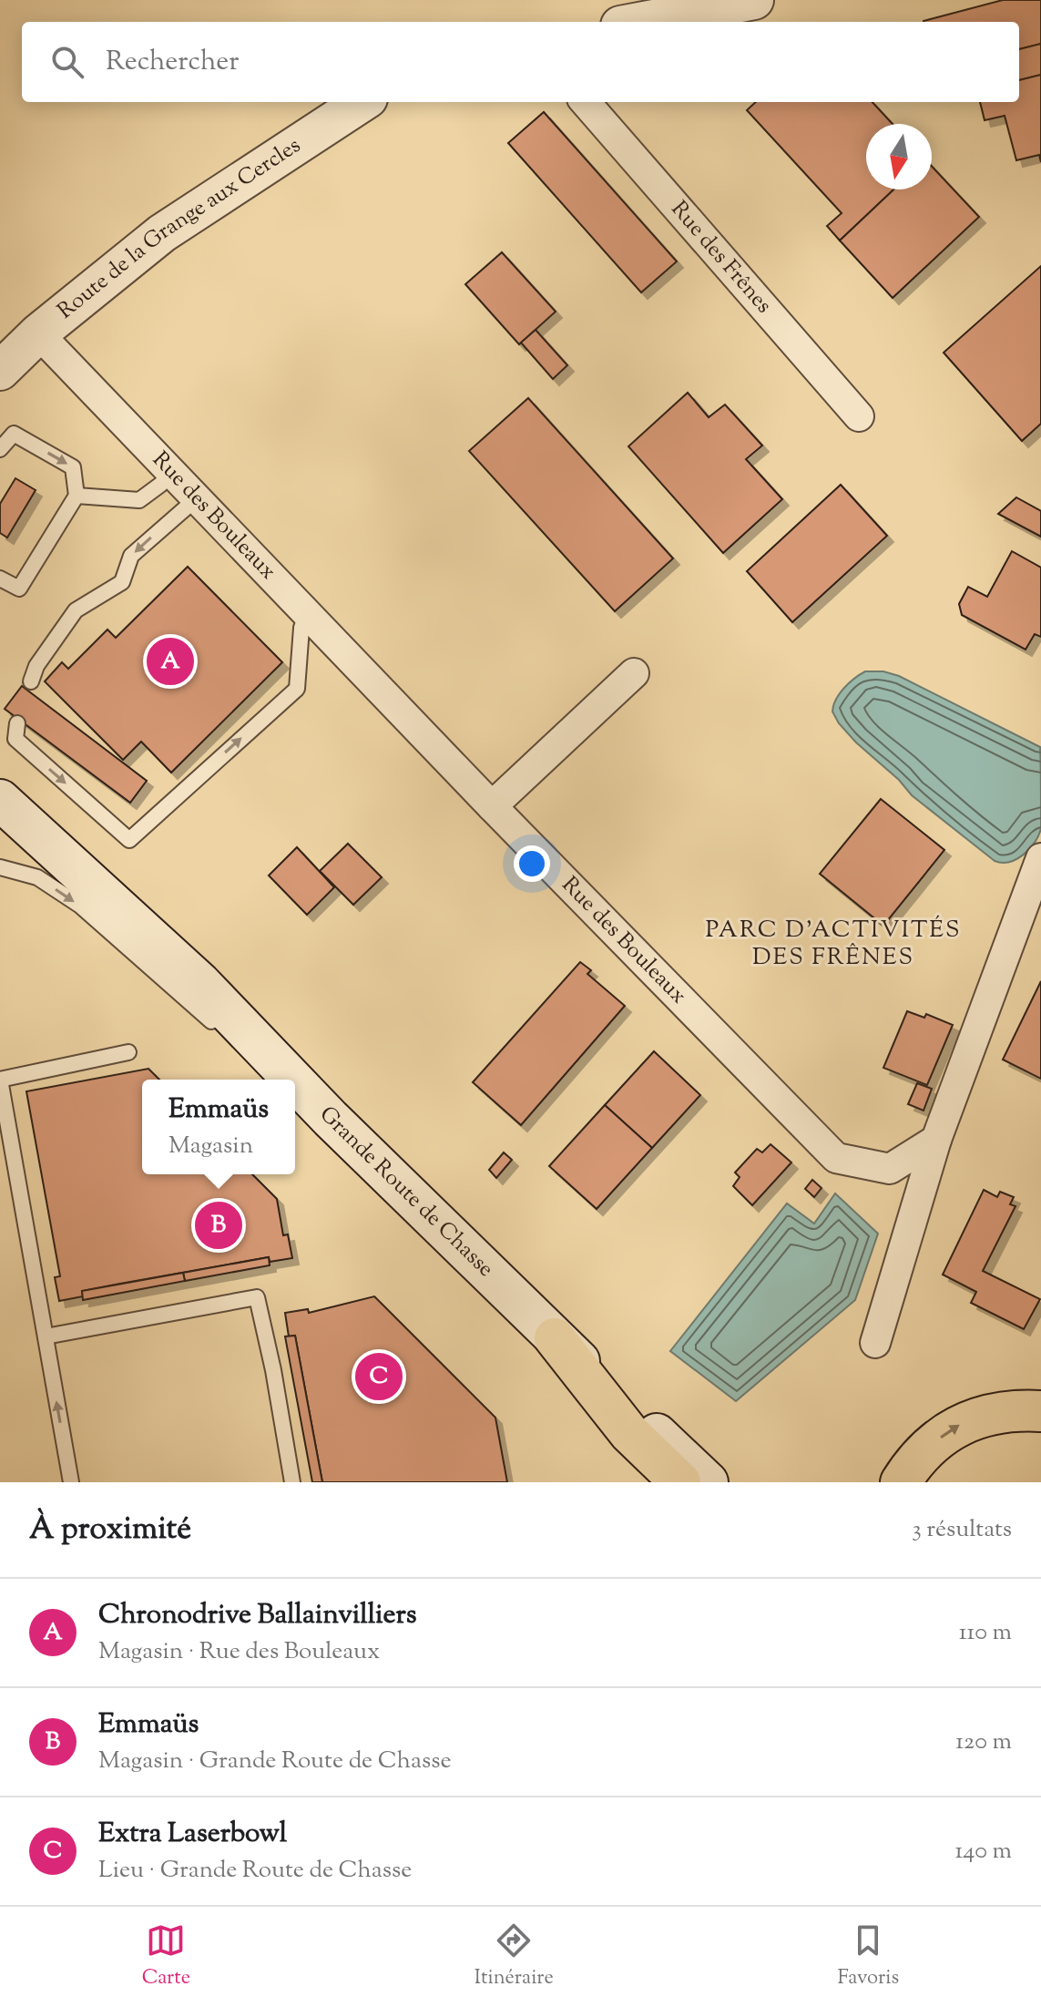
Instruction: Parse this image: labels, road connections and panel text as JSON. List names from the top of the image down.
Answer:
{
  "streets": {
    "main road": ["Grande Route de Chasse"],
    "street": ["Route de la Grange aux Cercles", "Rue des Frênes", "Rue des Bouleaux"]
  },
  "crossings": [
    ["Route de la Grange aux Cercles", "Rue des Bouleaux"]
  ],
  "districts": ["PARC D'ACTIVITÉS DES FRÊNES"],
  "north": "bottom",
  "page": {
    "search": "Rechercher",
    "pins": ["A", "B", "C"],
    "popup": ["Emmaüs", "Magasin"],
    "heading": ["À proximité", "3 résultats"],
    "list": [
      {
        "mark": "A",
        "name": "Chronodrive Ballainvilliers",
        "note": "Magasin · Rue des Bouleaux",
        "value": "110 m"
      },
      {
        "mark": "B",
        "name": "Emmaüs",
        "note": "Magasin · Grande Route de Chasse",
        "value": "120 m"
      },
      {
        "mark": "C",
        "name": "Extra Laserbowl",
        "note": "Lieu · Grande Route de Chasse",
        "value": "140 m"
      }
    ],
    "nav": ["Carte", "Itinéraire", "Favoris"]
  }
}
